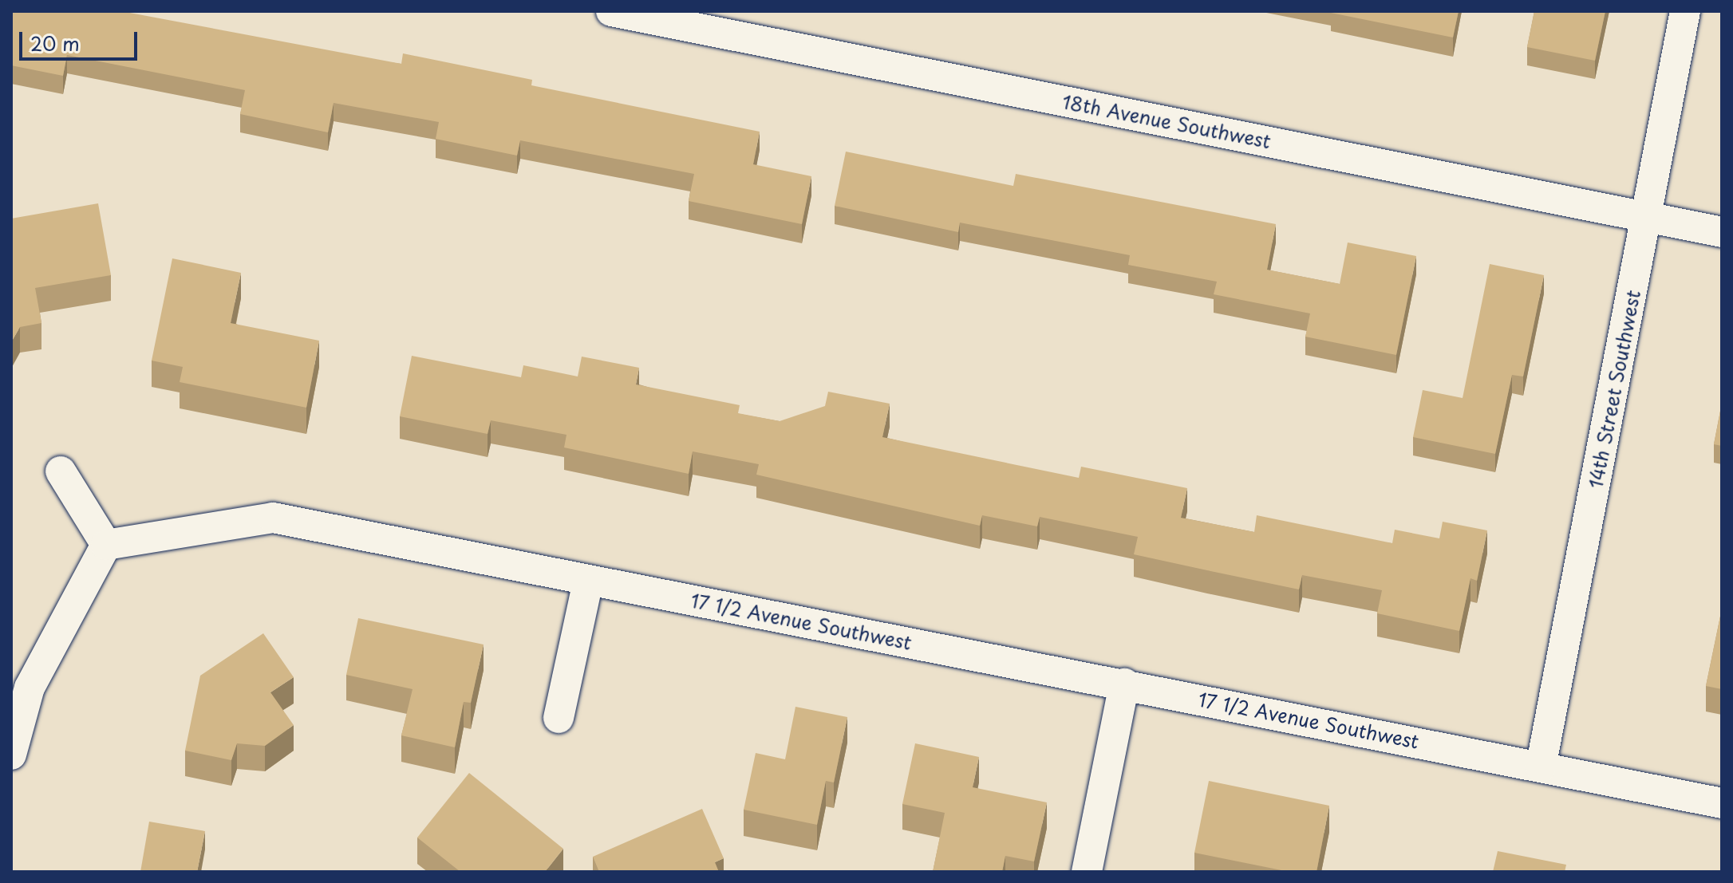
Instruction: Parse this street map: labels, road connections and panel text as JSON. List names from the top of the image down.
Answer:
{
  "streets": {
    "street": ["18th Avenue Southwest", "14th Street Southwest", "17 1/2 Avenue Southwest"]
  },
  "crossings": [
    ["18th Avenue Southwest", "14th Street Southwest"],
    ["14th Street Southwest", "17 1/2 Avenue Southwest"]
  ],
  "scale_bar": "20 m"
}
